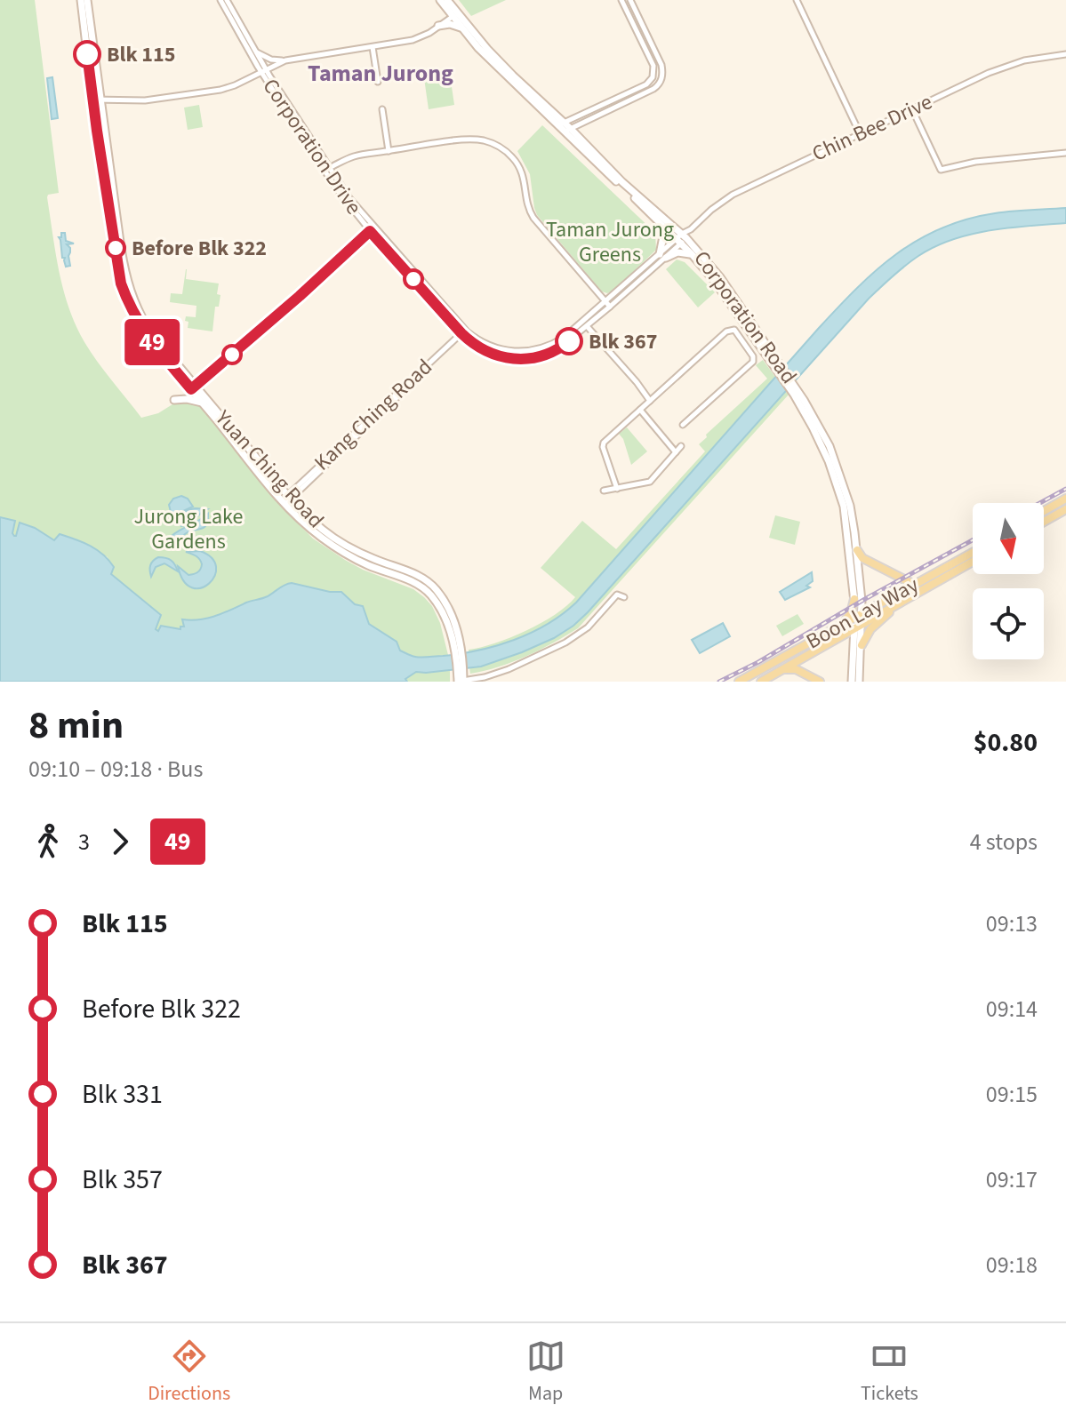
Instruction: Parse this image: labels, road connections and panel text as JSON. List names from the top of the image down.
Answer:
{
  "streets": {
    "main road": ["Corporation Road", "Yuan Ching Road", "Boon Lay Way"],
    "street": ["Chin Bee Drive", "Corporation Drive", "Kang Ching Road"]
  },
  "crossings": [
    ["Chin Bee Drive", "Corporation Drive"],
    ["Chin Bee Drive", "Corporation Road"],
    ["Corporation Drive", "Corporation Road"],
    ["Corporation Drive", "Kang Ching Road"],
    ["Corporation Road", "Boon Lay Way"],
    ["Kang Ching Road", "Yuan Ching Road"]
  ],
  "districts": ["Taman Jurong"],
  "parks": ["Taman Jurong Greens", "Jurong Lake Gardens"],
  "places": ["Blk 115", "Before Blk 322", "Blk 367"],
  "lines": ["bus line 49"],
  "north": "bottom",
  "page": {
    "on_map": "49",
    "heading": ["8 min", "09:10 – 09:18 · Bus", "$0.80"],
    "legs": ["3", "49", "4 stops"],
    "list": [
      {
        "name": "Blk 115",
        "value": "09:13"
      },
      {
        "name": "Before Blk 322",
        "value": "09:14"
      },
      {
        "name": "Blk 331",
        "value": "09:15"
      },
      {
        "name": "Blk 357",
        "value": "09:17"
      },
      {
        "name": "Blk 367",
        "value": "09:18"
      }
    ],
    "tabs": ["Directions", "Map", "Tickets"]
  }
}
